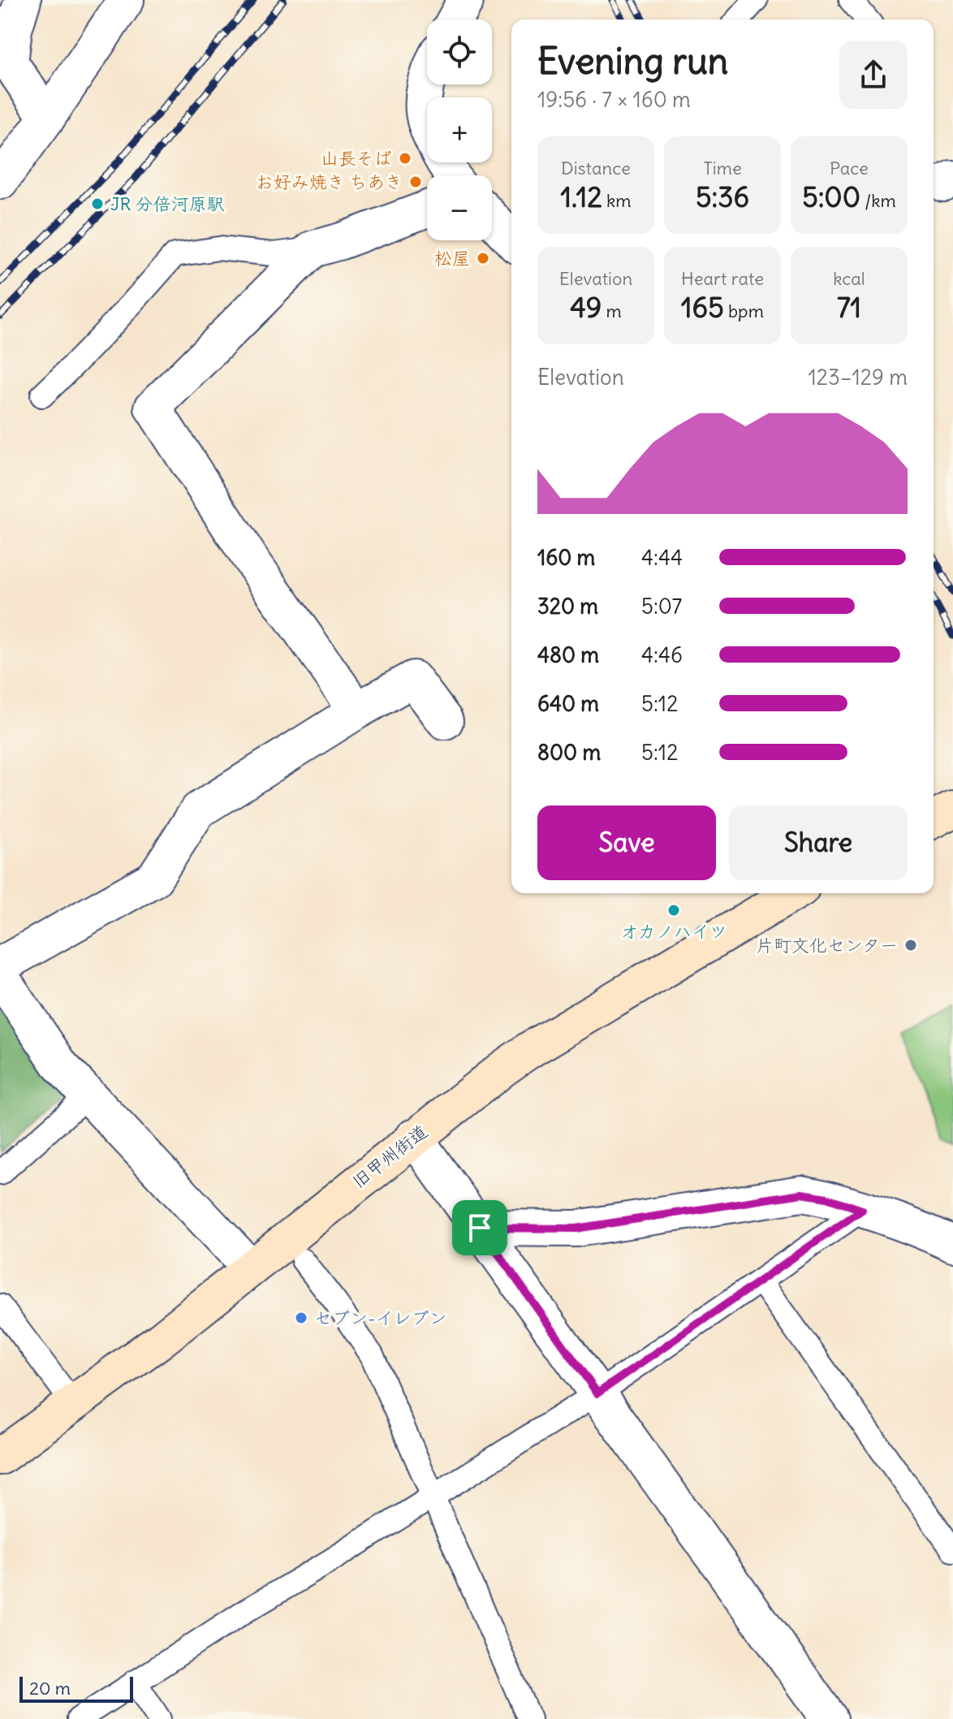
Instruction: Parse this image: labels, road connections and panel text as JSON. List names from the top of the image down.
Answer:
{
  "streets": {
    "main road": ["旧甲州街道"]
  },
  "places": [
    "山長そば",
    "お好み焼き ちあき",
    "JR 分倍河原駅",
    "松屋",
    "オカノハイツ",
    "片町文化センター",
    "セブン-イレブン"
  ],
  "scale_bar": "20 m",
  "page": {
    "map_buttons": ["+", "−"],
    "heading": ["Evening run", "19:56 · 7 × 160 m"],
    "stats": [
      ["Distance", "1.12 km"],
      ["Time", "5:36"],
      ["Pace", "5:00 /km"],
      ["Elevation", "49 m"],
      ["Heart rate", "165 bpm"],
      ["kcal", "71"]
    ],
    "chart": ["Elevation", "123–129 m"],
    "list": [
      {
        "name": "160 m",
        "note": "4:44"
      },
      {
        "name": "320 m",
        "note": "5:07"
      },
      {
        "name": "480 m",
        "note": "4:46"
      },
      {
        "name": "640 m",
        "note": "5:12"
      },
      {
        "name": "800 m",
        "note": "5:12"
      }
    ],
    "buttons": ["Save", "Share"],
    "scale": "20 m"
  }
}
